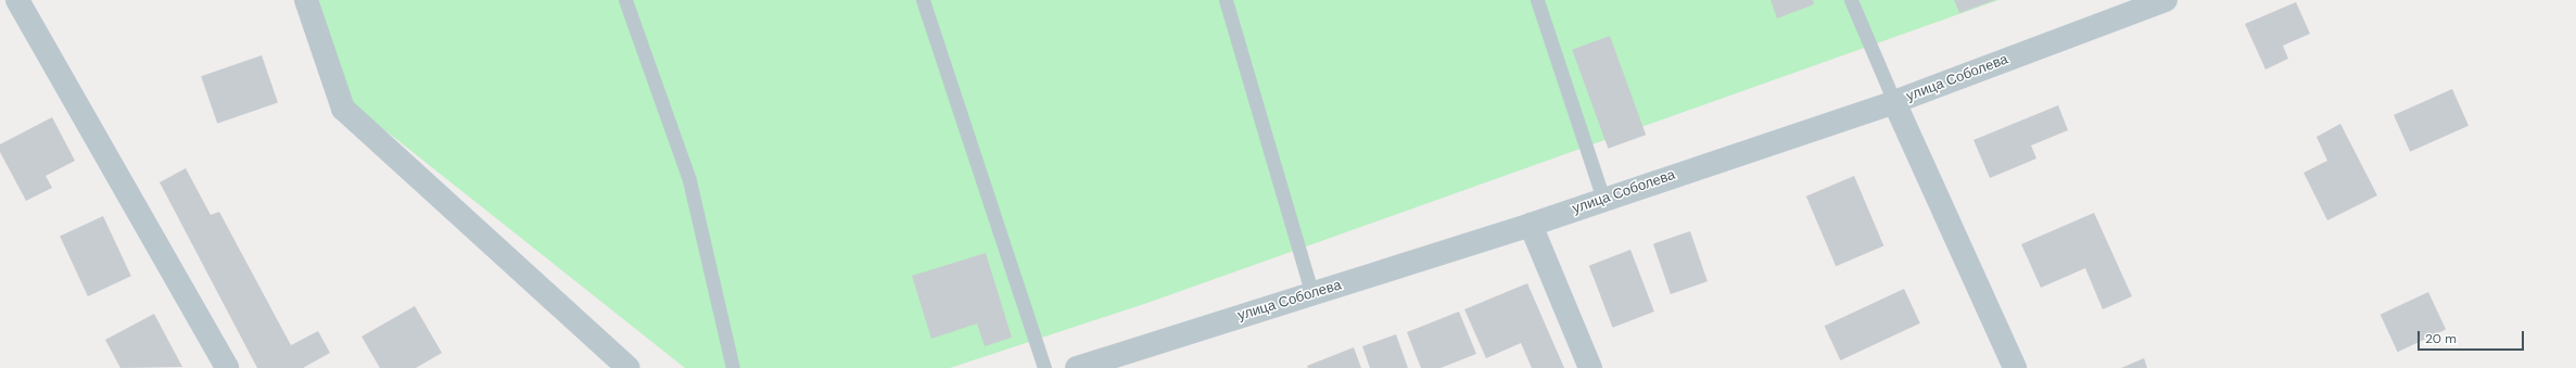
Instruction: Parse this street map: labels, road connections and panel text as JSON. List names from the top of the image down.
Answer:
{
  "streets": {
    "street": ["улица Соболева"]
  },
  "scale_bar": "20 m"
}
